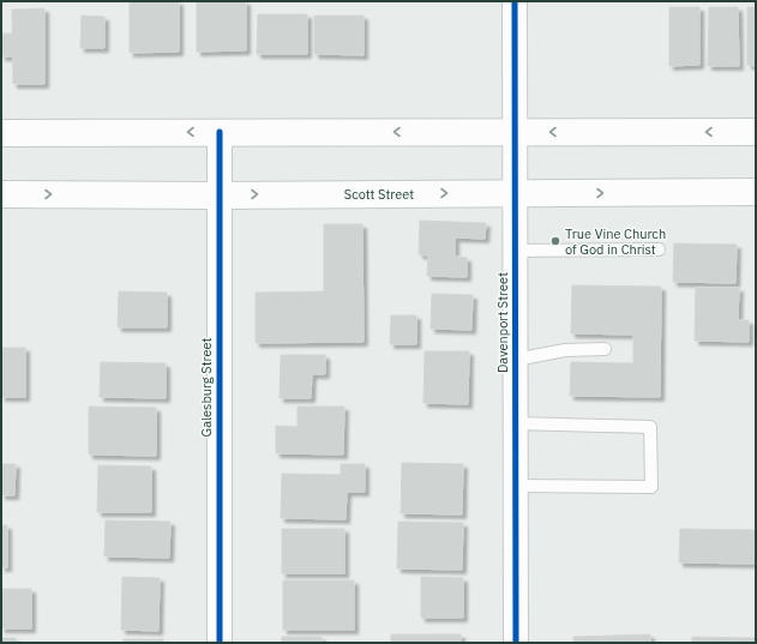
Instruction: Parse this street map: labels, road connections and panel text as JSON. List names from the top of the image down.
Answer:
{
  "streets": {
    "main road": ["Scott Street"],
    "street": ["Davenport Street", "Galesburg Street"]
  },
  "crossings": [
    ["Scott Street", "Davenport Street"],
    ["Scott Street", "Galesburg Street"]
  ],
  "places": ["True Vine Church of God in Christ"]
}
